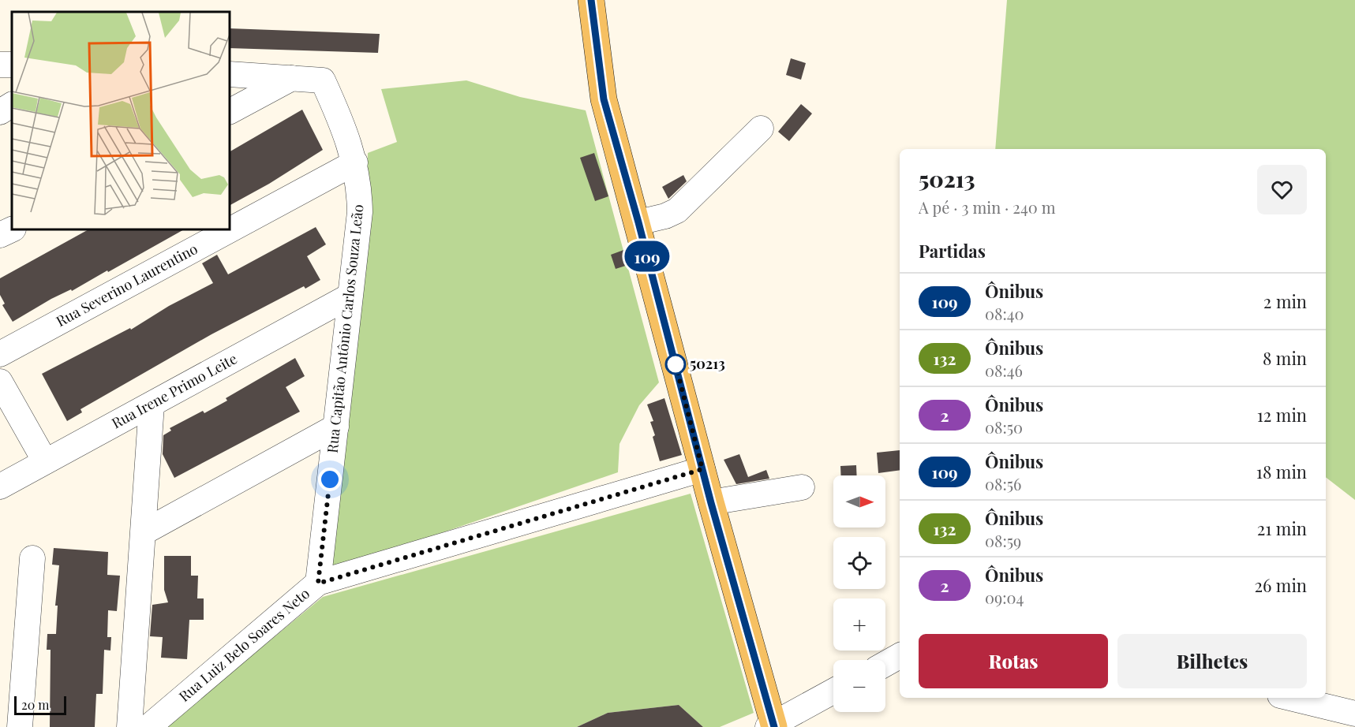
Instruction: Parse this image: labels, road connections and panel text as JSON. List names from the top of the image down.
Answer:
{
  "streets": {
    "street": [
      "Rua Severino Laurentino",
      "Rua Capitão Antônio Carlos Souza Leão",
      "Rua Irene Primo Leite",
      "Rua Luiz Belo Soares Neto"
    ]
  },
  "crossings": [
    ["Rua Severino Laurentino", "Rua Capitão Antônio Carlos Souza Leão"],
    ["Rua Capitão Antônio Carlos Souza Leão", "Rua Irene Primo Leite"],
    ["Rua Capitão Antônio Carlos Souza Leão", "Rua Luiz Belo Soares Neto"]
  ],
  "places": ["50213"],
  "lines": ["bus line 109"],
  "scale_bar": "20 m",
  "north": "right",
  "page": {
    "on_map": "109",
    "heading": [
      ["50213", "A pé · 3 min · 240 m"],
      "Partidas"
    ],
    "list": [
      {
        "mark": "109",
        "name": "Ônibus",
        "note": "08:40",
        "value": "2 min"
      },
      {
        "mark": "132",
        "name": "Ônibus",
        "note": "08:46",
        "value": "8 min"
      },
      {
        "mark": "2",
        "name": "Ônibus",
        "note": "08:50",
        "value": "12 min"
      },
      {
        "mark": "109",
        "name": "Ônibus",
        "note": "08:56",
        "value": "18 min"
      },
      {
        "mark": "132",
        "name": "Ônibus",
        "note": "08:59",
        "value": "21 min"
      },
      {
        "mark": "2",
        "name": "Ônibus",
        "note": "09:04",
        "value": "26 min"
      }
    ],
    "map_buttons": ["+", "−"],
    "buttons": ["Rotas", "Bilhetes"],
    "scale": "20 m"
  }
}
